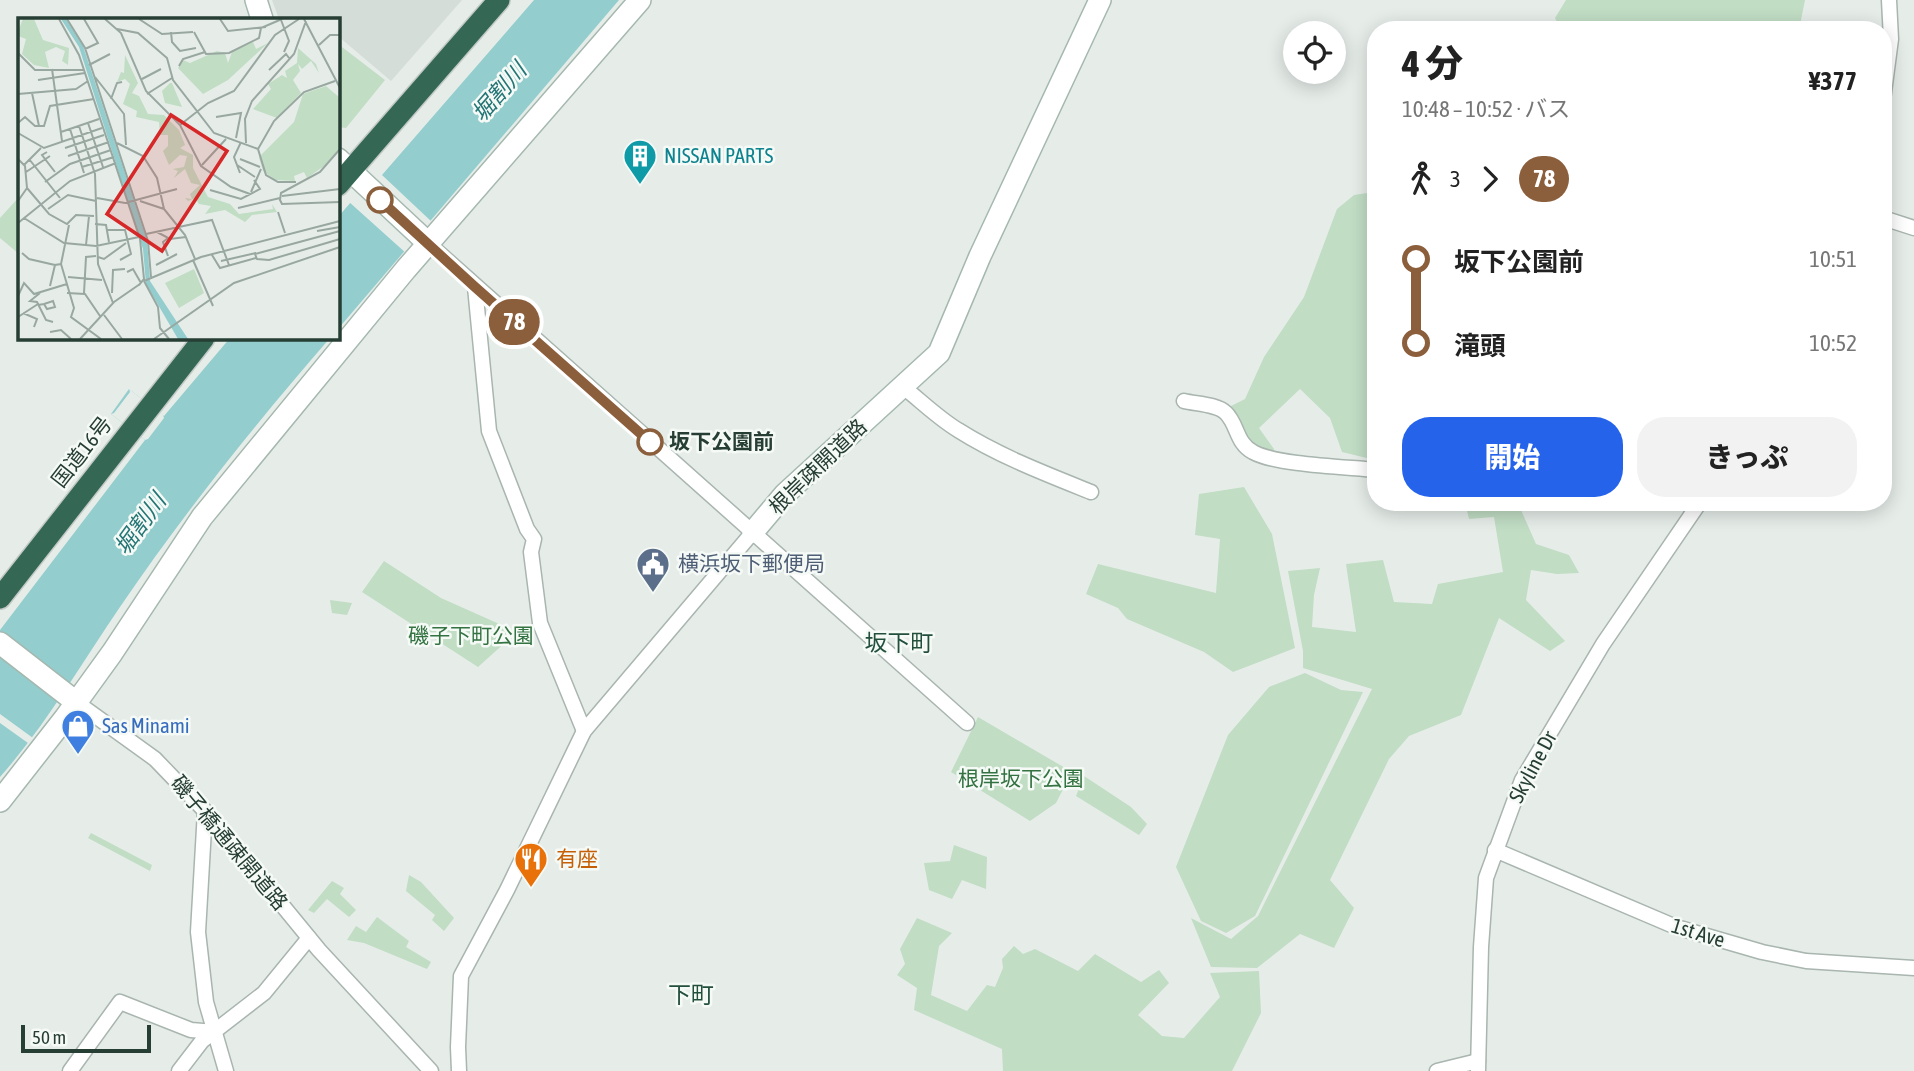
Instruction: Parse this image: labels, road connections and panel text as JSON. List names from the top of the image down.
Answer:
{
  "streets": {
    "highway": ["国道16号"],
    "street": [
      "根岸疎開道路",
      "Skyline Dr",
      "磯子橋通疎開道路",
      "1st Ave"
    ]
  },
  "crossings": [
    ["Skyline Dr", "1st Ave"]
  ],
  "districts": ["坂下町", "下町"],
  "water": ["堀割川"],
  "parks": ["磯子下町公園", "根岸坂下公園"],
  "places": {
    "building": ["NISSAN PARTS"],
    "other": ["坂下公園前"],
    "public building": ["横浜坂下郵便局"],
    "shop": ["Sas Minami"],
    "restaurant": ["有座"]
  },
  "lines": ["bus line 78"],
  "scale_bar": "50 m",
  "page": {
    "on_map": "78",
    "heading": ["4 分", "10:48 – 10:52 · バス", "¥377"],
    "legs": ["3", "78"],
    "list": [
      {
        "name": "坂下公園前",
        "value": "10:51"
      },
      {
        "name": "滝頭",
        "value": "10:52"
      }
    ],
    "buttons": ["開始", "きっぷ"],
    "scale": "50 m"
  }
}
